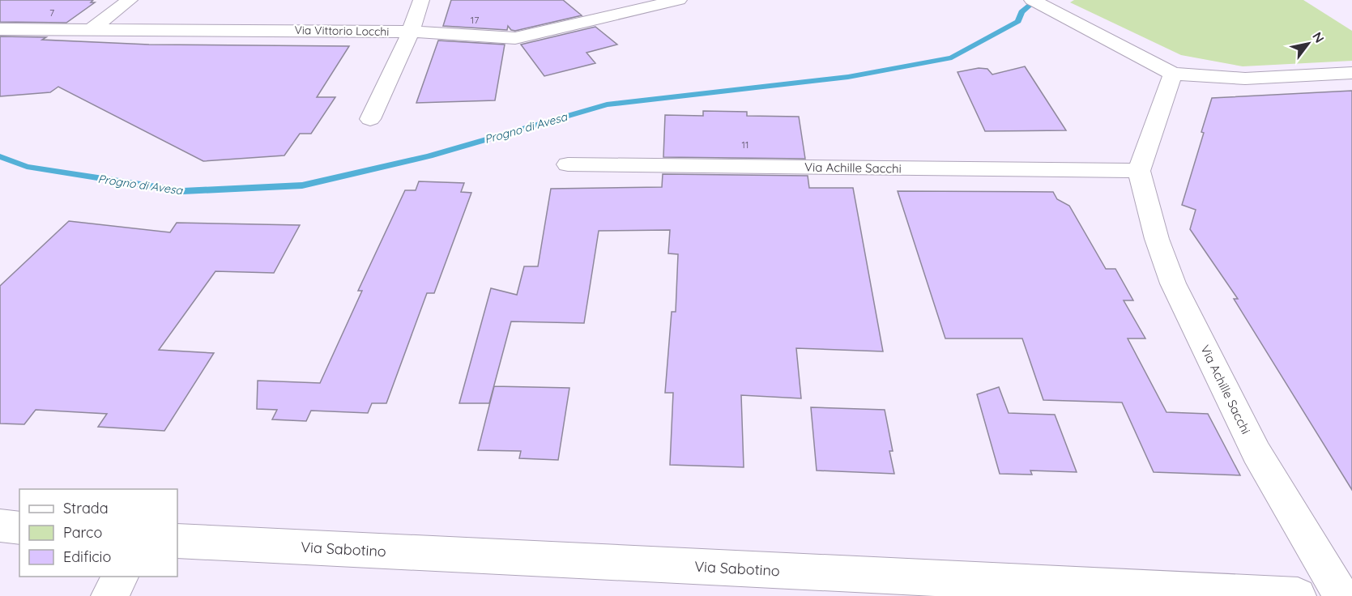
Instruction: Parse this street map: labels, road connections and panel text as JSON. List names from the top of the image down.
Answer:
{
  "streets": {
    "street": ["Via Vittorio Locchi", "Via Achille Sacchi", "Via Sabotino"]
  },
  "water": ["Progno di Avesa"],
  "house_numbers": ["7", "17", "11"],
  "legend": ["Strada", "Parco", "Edificio"],
  "north": "top right"
}
